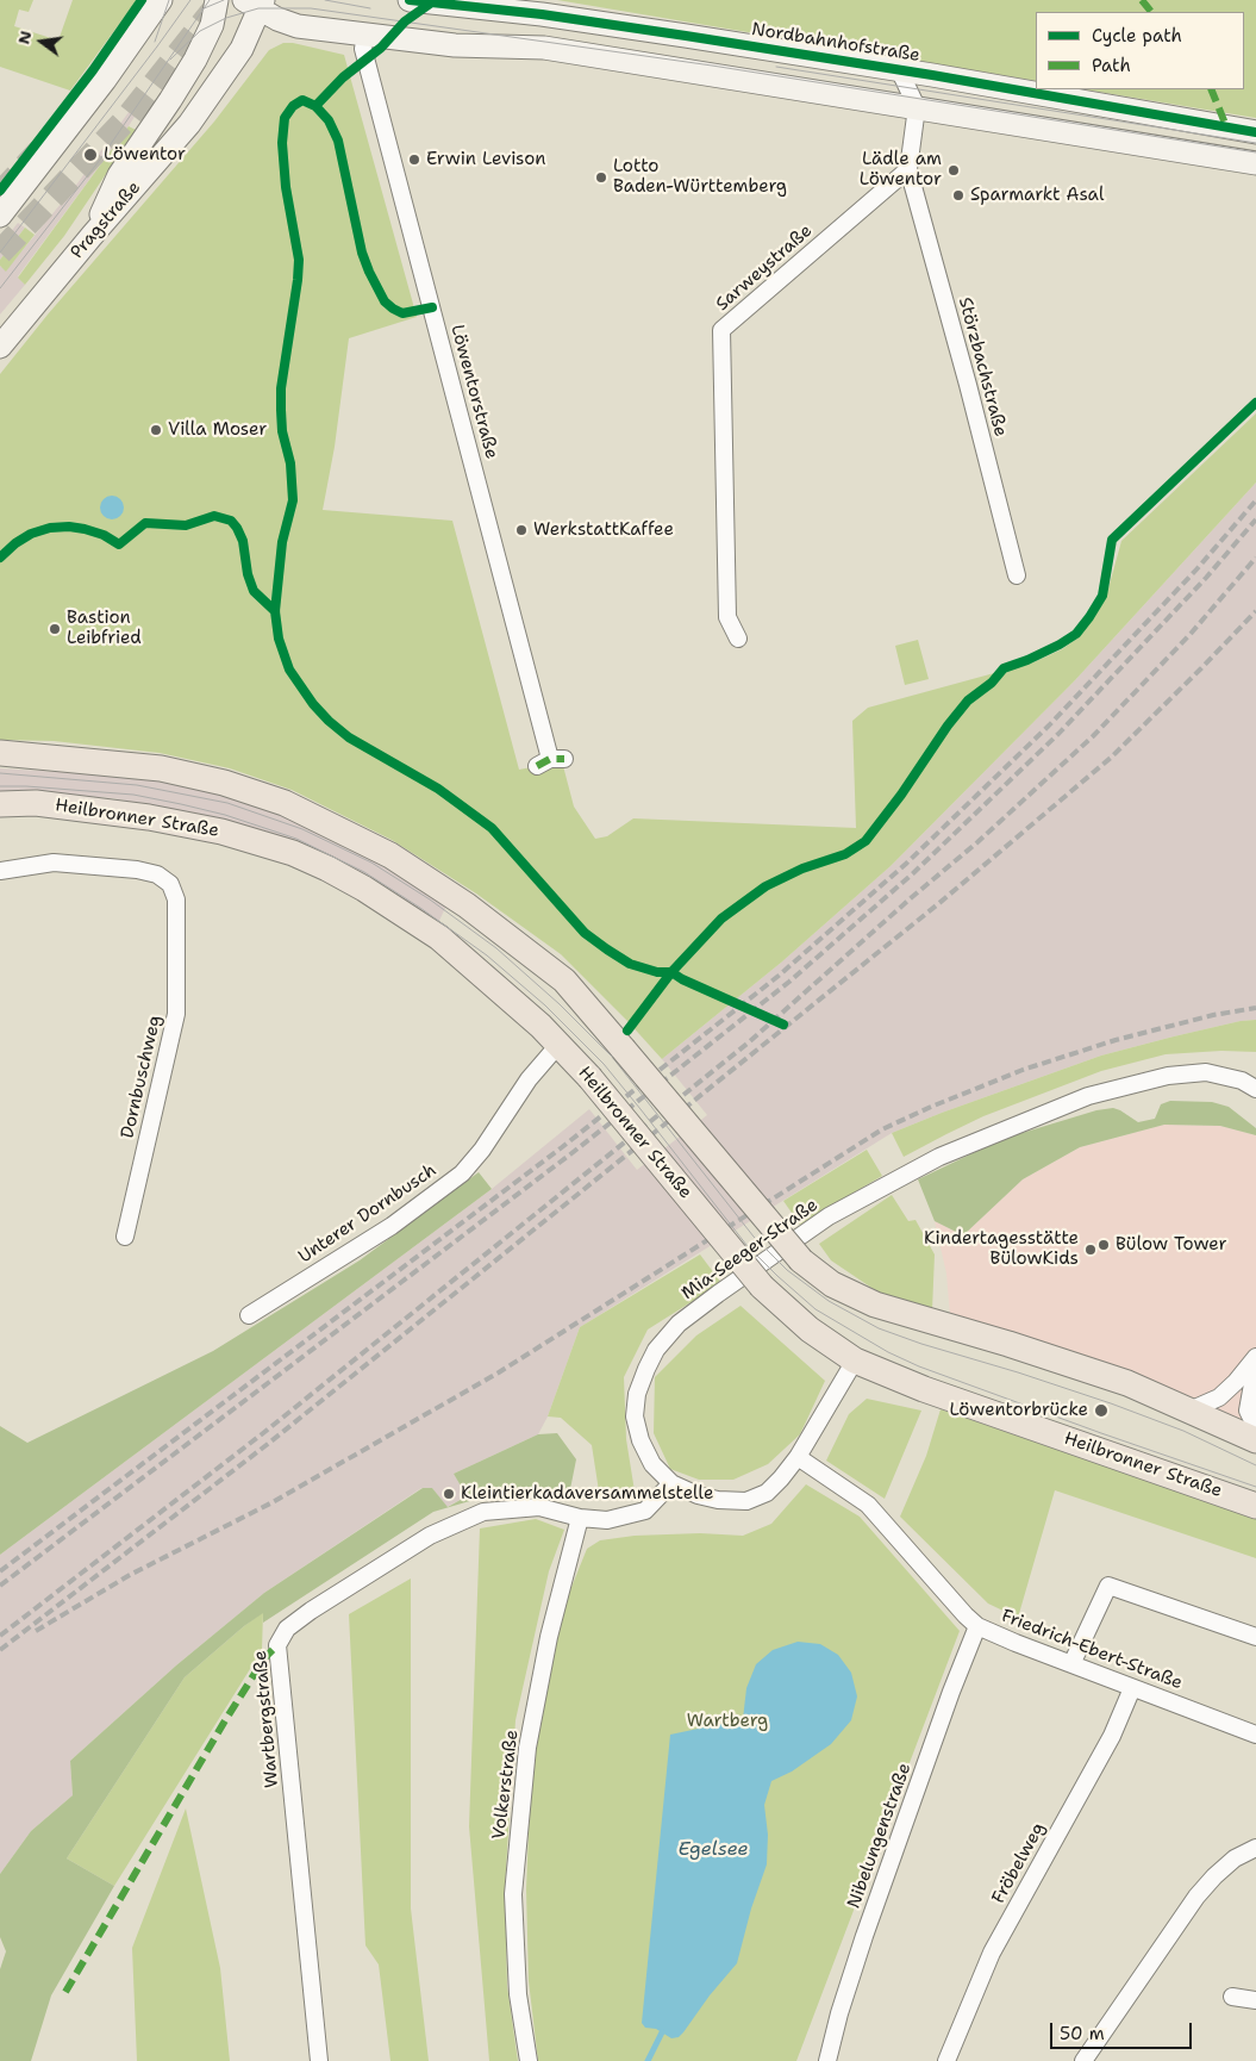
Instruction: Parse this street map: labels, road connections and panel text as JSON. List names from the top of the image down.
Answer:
{
  "streets": {
    "main road": ["Heilbronner Straße"],
    "street": [
      "Nordbahnhofstraße",
      "Pragstraße",
      "Sarweystraße",
      "Störzbachstraße",
      "Löwentorstraße",
      "Dornbuschweg",
      "Unterer Dornbusch",
      "Mia-Seeger-Straße",
      "Friedrich-Ebert-Straße",
      "Wartbergstraße",
      "Volkerstraße",
      "Nibelungenstraße",
      "Fröbelweg"
    ]
  },
  "crossings": [
    ["Sarweystraße", "Störzbachstraße"],
    ["Heilbronner Straße", "Unterer Dornbusch"],
    ["Heilbronner Straße", "Mia-Seeger-Straße"],
    ["Mia-Seeger-Straße", "Friedrich-Ebert-Straße"],
    ["Mia-Seeger-Straße", "Wartbergstraße"],
    ["Friedrich-Ebert-Straße", "Nibelungenstraße"],
    ["Friedrich-Ebert-Straße", "Fröbelweg"],
    ["Wartbergstraße", "Volkerstraße"]
  ],
  "water": ["Egelsee"],
  "parks": ["Wartberg"],
  "places": [
    "Löwentor",
    "Erwin Levison",
    "Lädle am Löwentor",
    "Lotto Baden-Württemberg",
    "Sparmarkt Asal",
    "Villa Moser",
    "WerkstattKaffee",
    "Bastion Leibfried",
    "Bülow Tower",
    "Kindertagesstätte BülowKids",
    "Löwentorbrücke",
    "Kleintierkadaversammelstelle"
  ],
  "legend": ["Cycle path", "Path"],
  "scale_bar": "50 m",
  "north": "left"
}
